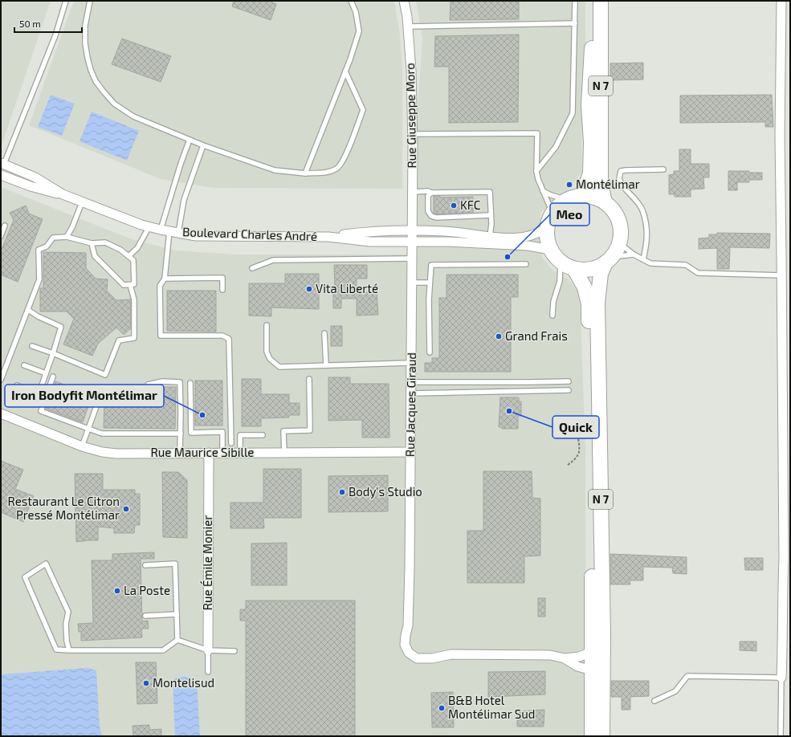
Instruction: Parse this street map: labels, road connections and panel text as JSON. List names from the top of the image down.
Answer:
{
  "streets": {
    "main road": ["N 7"],
    "street": [
      "Rue Giuseppe Moro",
      "Boulevard Charles André",
      "Rue Jacques Giraud",
      "Rue Maurice Sibille",
      "Rue Émile Monier"
    ]
  },
  "crossings": [
    ["N 7", "Boulevard Charles André"],
    ["Rue Giuseppe Moro", "Boulevard Charles André"],
    ["Rue Giuseppe Moro", "Rue Jacques Giraud"],
    ["Boulevard Charles André", "Rue Jacques Giraud"],
    ["Rue Jacques Giraud", "Rue Maurice Sibille"],
    ["Rue Maurice Sibille", "Rue Émile Monier"]
  ],
  "places": [
    "Montélimar",
    "KFC",
    "Meo",
    "Vita Liberté",
    "Grand Frais",
    "Quick",
    "Iron Bodyfit Montélimar",
    "Body's Studio",
    "Restaurant Le Citron Pressé Montélimar",
    "La Poste",
    "Montelisud",
    "B&B Hotel Montélimar Sud"
  ],
  "scale_bar": "50 m"
}
